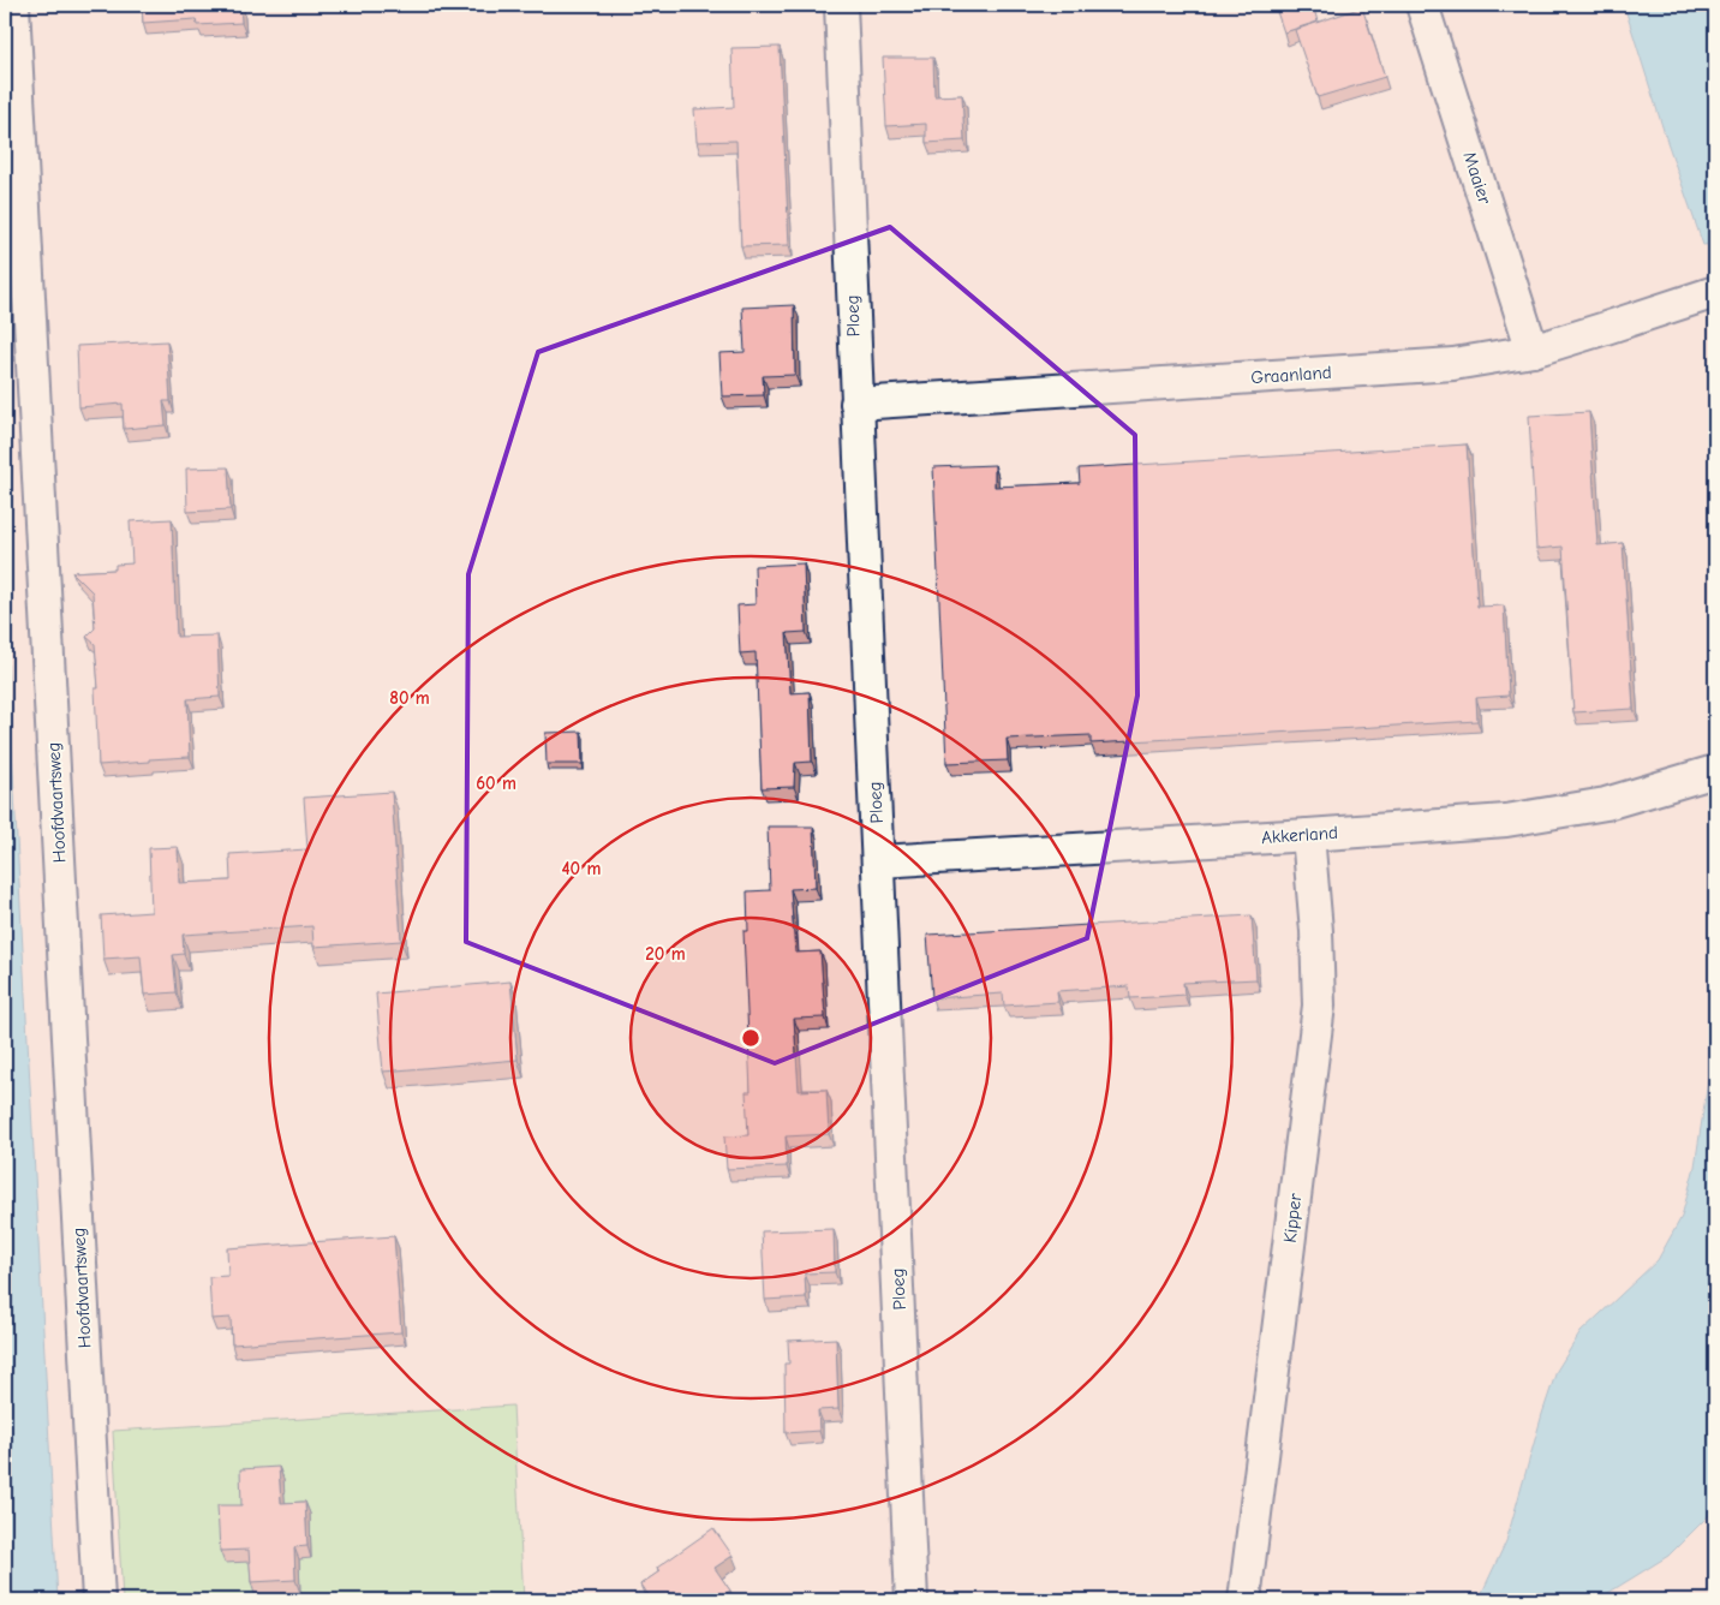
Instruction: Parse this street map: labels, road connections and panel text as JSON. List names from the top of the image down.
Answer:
{
  "streets": {
    "street": [
      "Maaier",
      "Ploeg",
      "Graanland",
      "Hoofdvaartsweg",
      "Akkerland",
      "Kipper"
    ]
  },
  "crossings": [
    ["Maaier", "Graanland"],
    ["Ploeg", "Graanland"],
    ["Ploeg", "Akkerland"],
    ["Akkerland", "Kipper"]
  ],
  "rings": [
    "80 m",
    "60 m",
    "40 m",
    "20 m"
  ]
}
